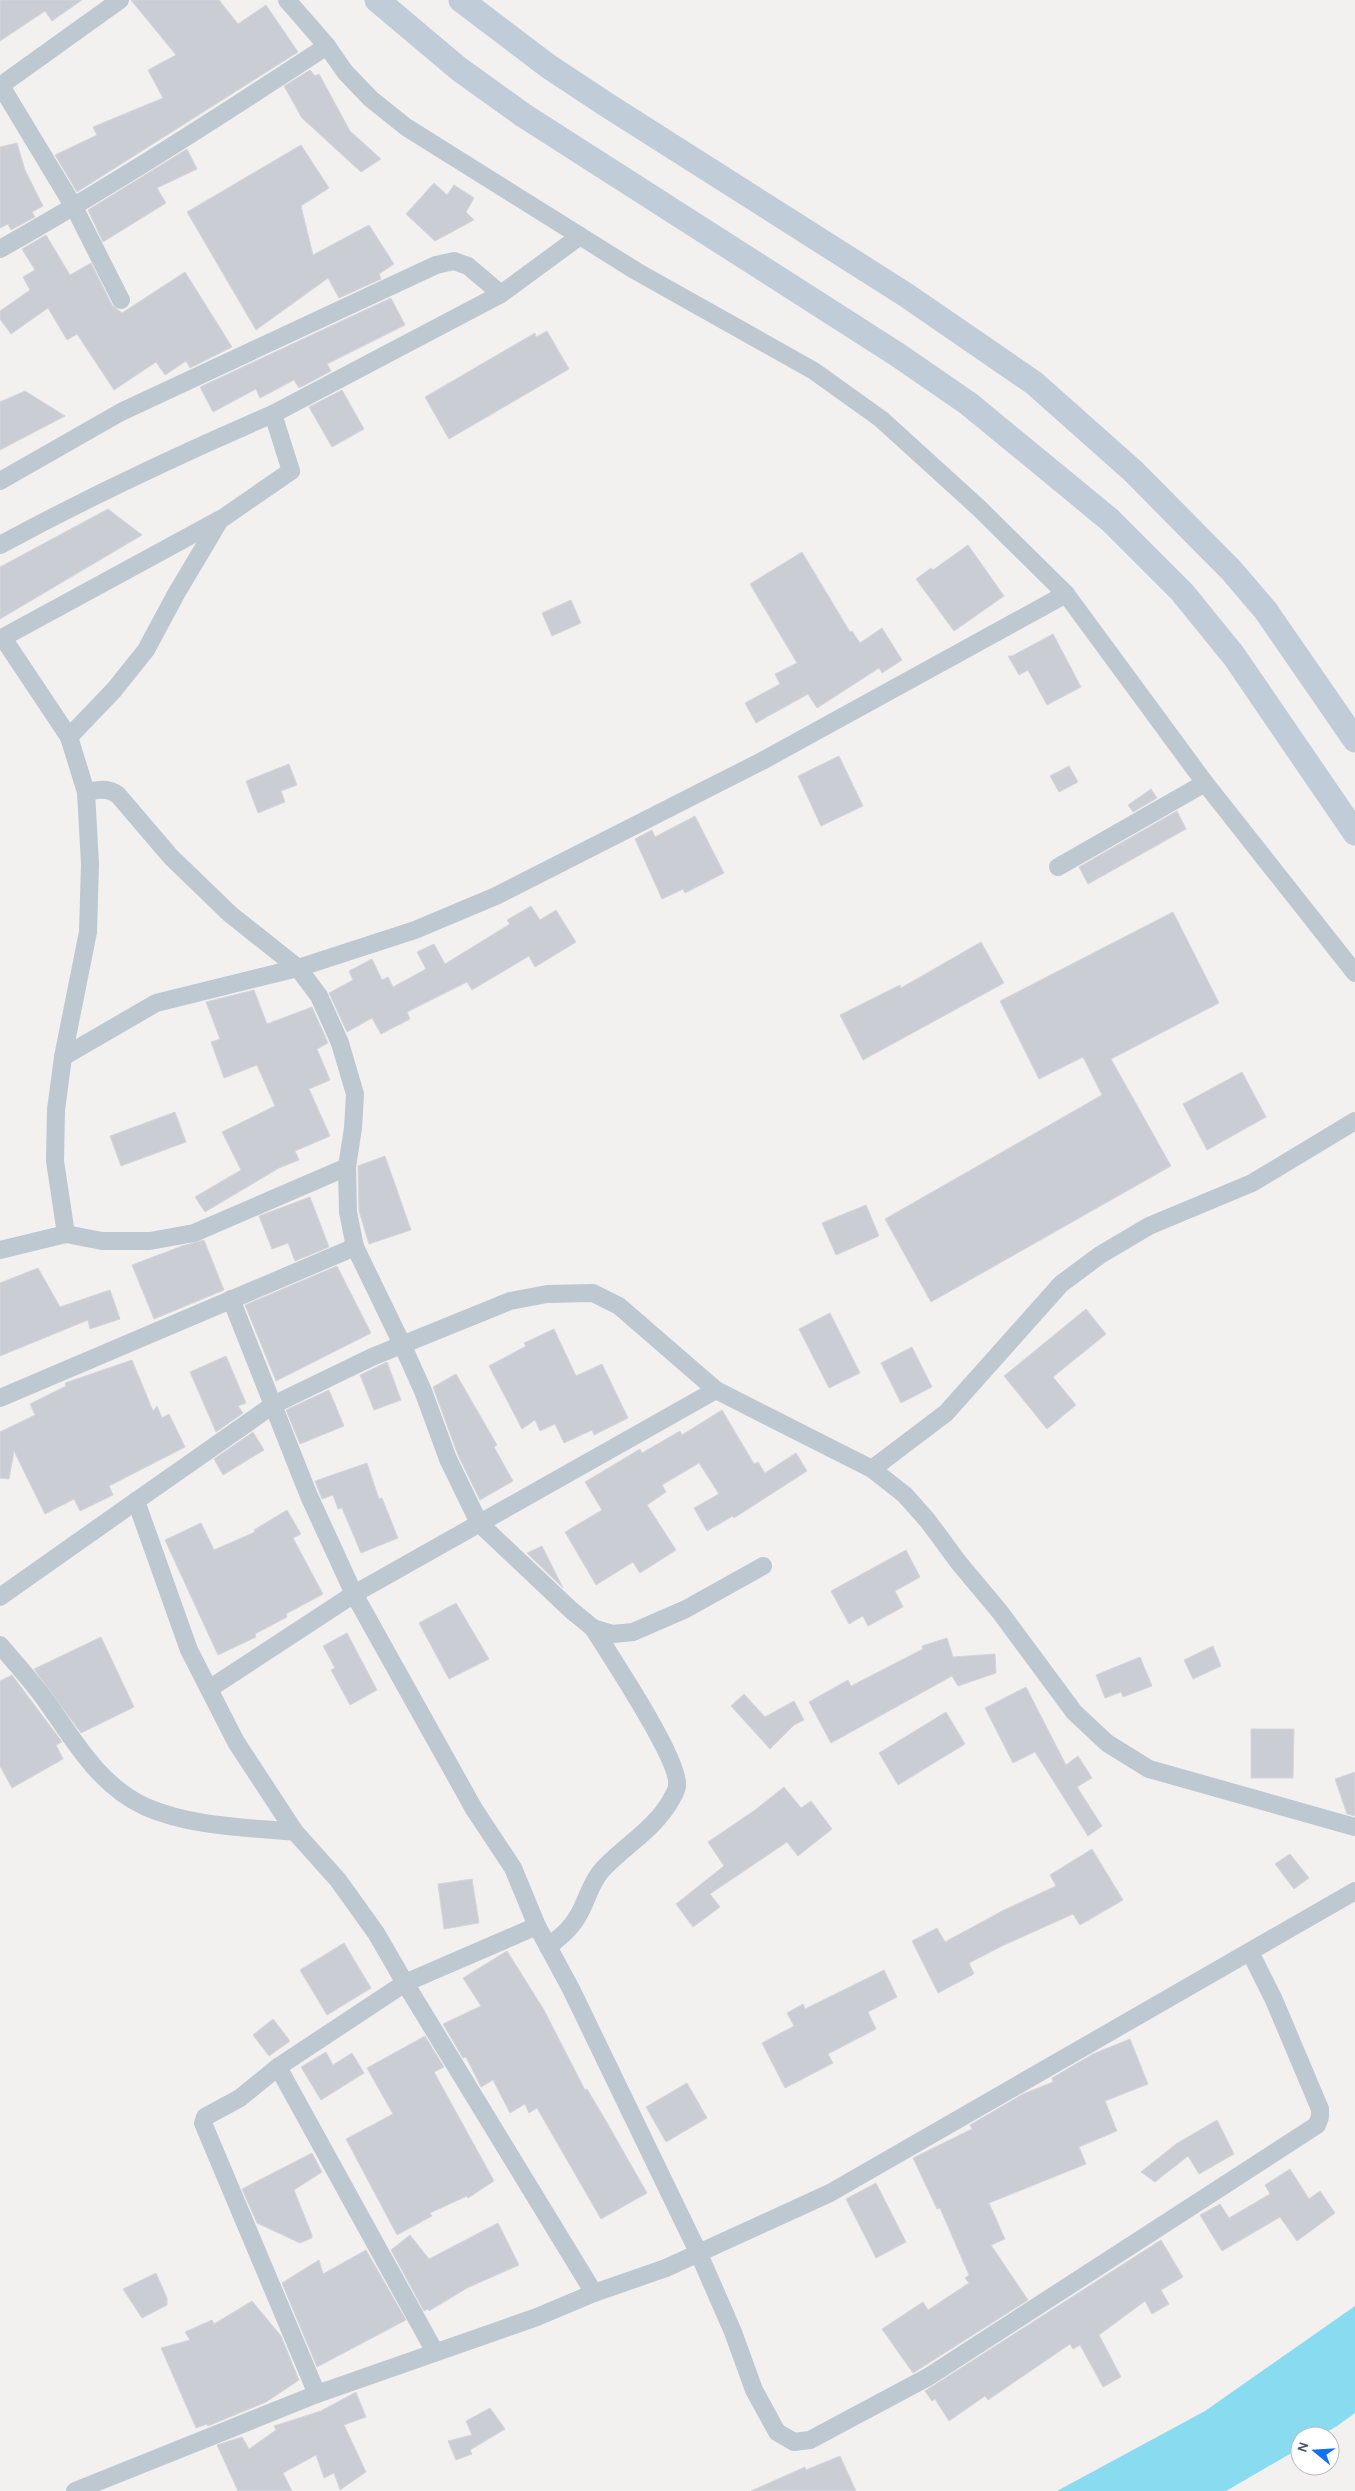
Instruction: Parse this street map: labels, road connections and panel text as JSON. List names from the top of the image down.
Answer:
{
  "north": "left"
}
